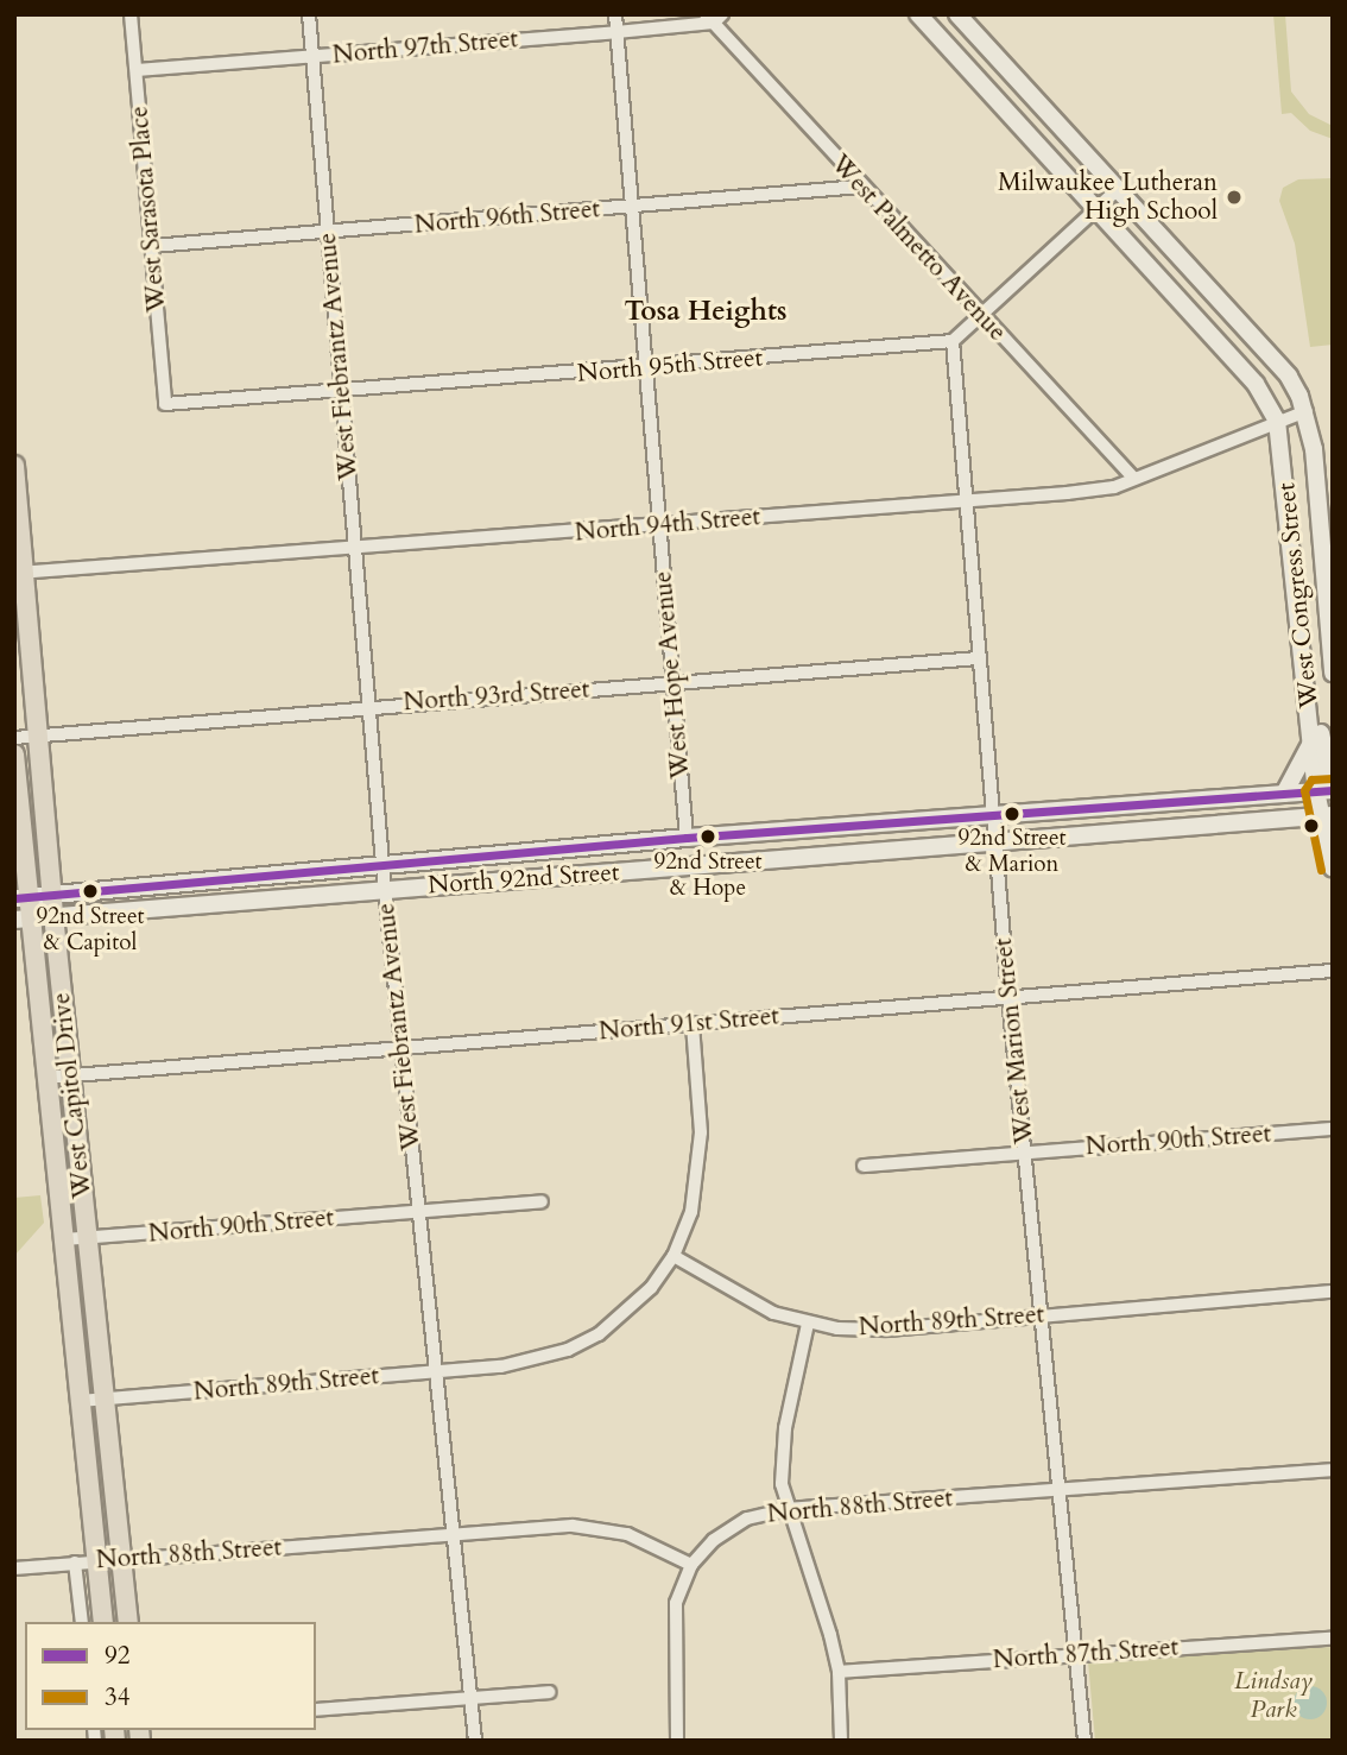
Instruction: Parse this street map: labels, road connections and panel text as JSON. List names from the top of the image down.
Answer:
{
  "streets": {
    "main road": ["West Congress Street", "North 92nd Street", "West Capitol Drive"],
    "street": [
      "North 97th Street",
      "West Sarasota Place",
      "North 96th Street",
      "West Palmetto Avenue",
      "West Fiebrantz Avenue",
      "North 95th Street",
      "North 94th Street",
      "West Hope Avenue",
      "North 93rd Street",
      "North 91st Street",
      "West Marion Street",
      "North 90th Street",
      "North 89th Street",
      "North 88th Street",
      "North 87th Street"
    ]
  },
  "crossings": [
    ["North 97th Street", "West Sarasota Place"],
    ["North 97th Street", "West Palmetto Avenue"],
    ["North 97th Street", "West Fiebrantz Avenue"],
    ["North 97th Street", "West Hope Avenue"],
    ["West Sarasota Place", "North 96th Street"],
    ["West Sarasota Place", "North 95th Street"],
    ["North 96th Street", "West Palmetto Avenue"],
    ["North 96th Street", "West Fiebrantz Avenue"],
    ["North 96th Street", "West Hope Avenue"],
    ["West Palmetto Avenue", "North 94th Street"],
    ["West Fiebrantz Avenue", "North 95th Street"],
    ["West Fiebrantz Avenue", "North 94th Street"],
    ["West Fiebrantz Avenue", "North 93rd Street"],
    ["West Fiebrantz Avenue", "North 92nd Street"],
    ["West Fiebrantz Avenue", "North 91st Street"],
    ["West Fiebrantz Avenue", "North 90th Street"],
    ["West Fiebrantz Avenue", "North 89th Street"],
    ["West Fiebrantz Avenue", "North 88th Street"],
    ["North 95th Street", "West Hope Avenue"],
    ["North 95th Street", "West Marion Street"],
    ["North 94th Street", "West Congress Street"],
    ["North 94th Street", "West Hope Avenue"],
    ["North 94th Street", "West Marion Street"],
    ["North 94th Street", "West Capitol Drive"],
    ["West Congress Street", "North 92nd Street"],
    ["West Hope Avenue", "North 93rd Street"],
    ["West Hope Avenue", "North 92nd Street"],
    ["North 93rd Street", "West Marion Street"],
    ["North 93rd Street", "West Capitol Drive"],
    ["North 92nd Street", "West Marion Street"],
    ["North 92nd Street", "West Capitol Drive"],
    ["North 91st Street", "West Marion Street"],
    ["North 91st Street", "West Capitol Drive"],
    ["West Marion Street", "North 90th Street"],
    ["West Marion Street", "North 89th Street"],
    ["West Marion Street", "North 88th Street"],
    ["West Marion Street", "North 87th Street"],
    ["West Capitol Drive", "North 90th Street"],
    ["West Capitol Drive", "North 89th Street"],
    ["West Capitol Drive", "North 88th Street"]
  ],
  "districts": ["Tosa Heights"],
  "parks": ["Lindsay Park"],
  "places": [
    "Milwaukee Lutheran High School",
    "92nd Street & Marion",
    "92nd Street & Hope",
    "92nd Street & Capitol"
  ],
  "lines": ["transit line 34", "transit line 92"],
  "legend": ["92", "34"]
}
